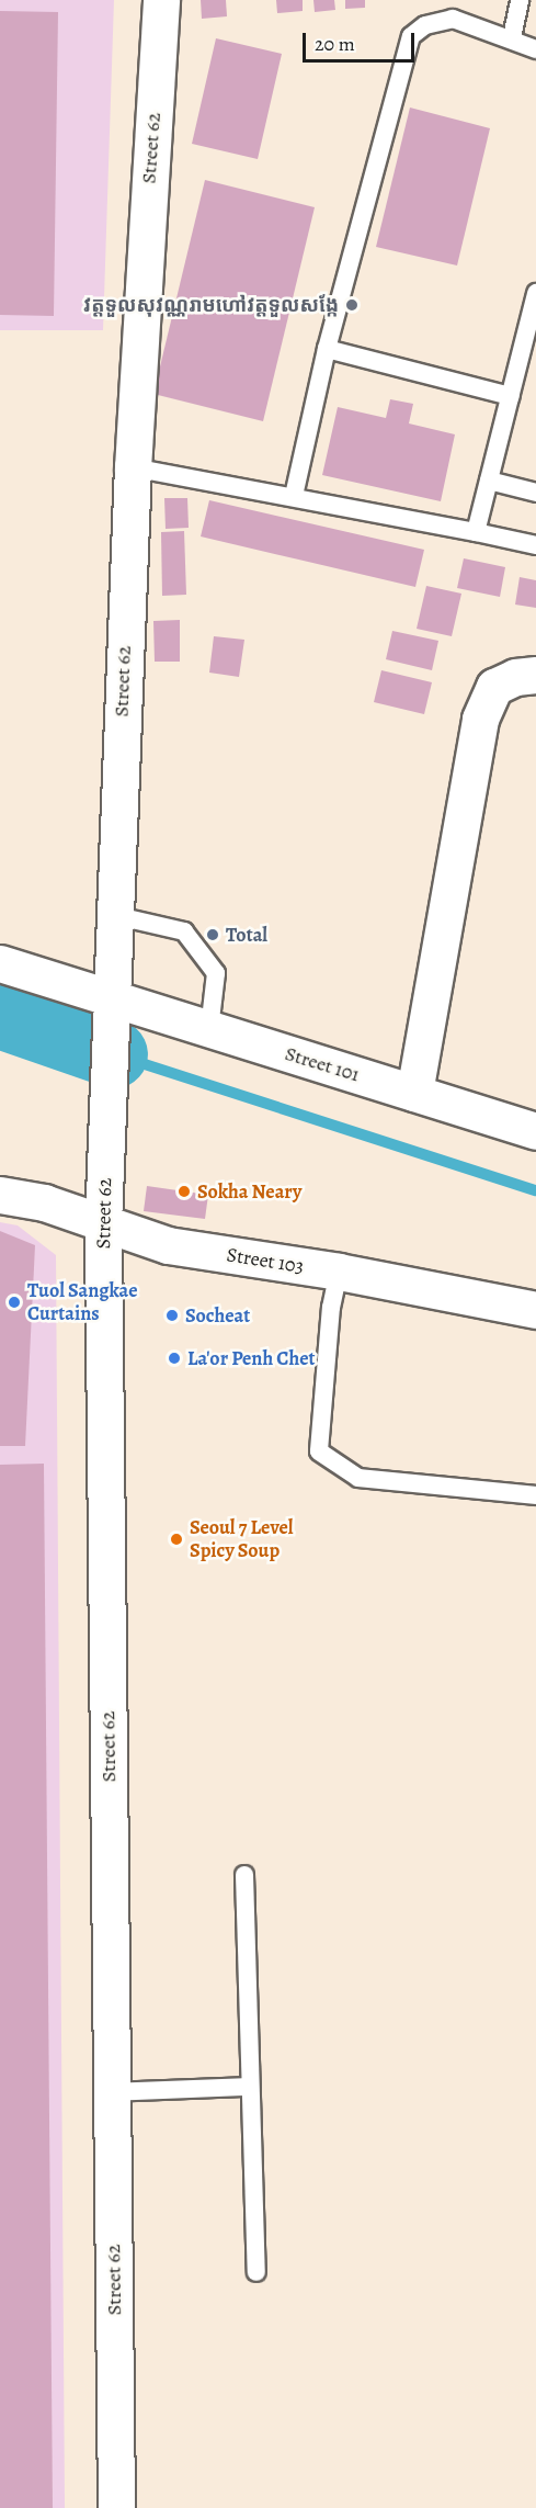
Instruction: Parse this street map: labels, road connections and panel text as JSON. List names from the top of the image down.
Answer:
{
  "streets": {
    "street": ["Street 62", "Street 101", "Street 103"]
  },
  "crossings": [
    ["Street 62", "Street 101"],
    ["Street 62", "Street 103"]
  ],
  "places": [
    "វត្តទួលសុវណ្ណរាមហៅវត្តទួលសង្កែ",
    "Total",
    "Sokha Neary",
    "Tuol Sangkae Curtains",
    "Socheat",
    "La'or Penh Chet",
    "Seoul 7 Level Spicy Soup"
  ],
  "scale_bar": "20 m"
}
